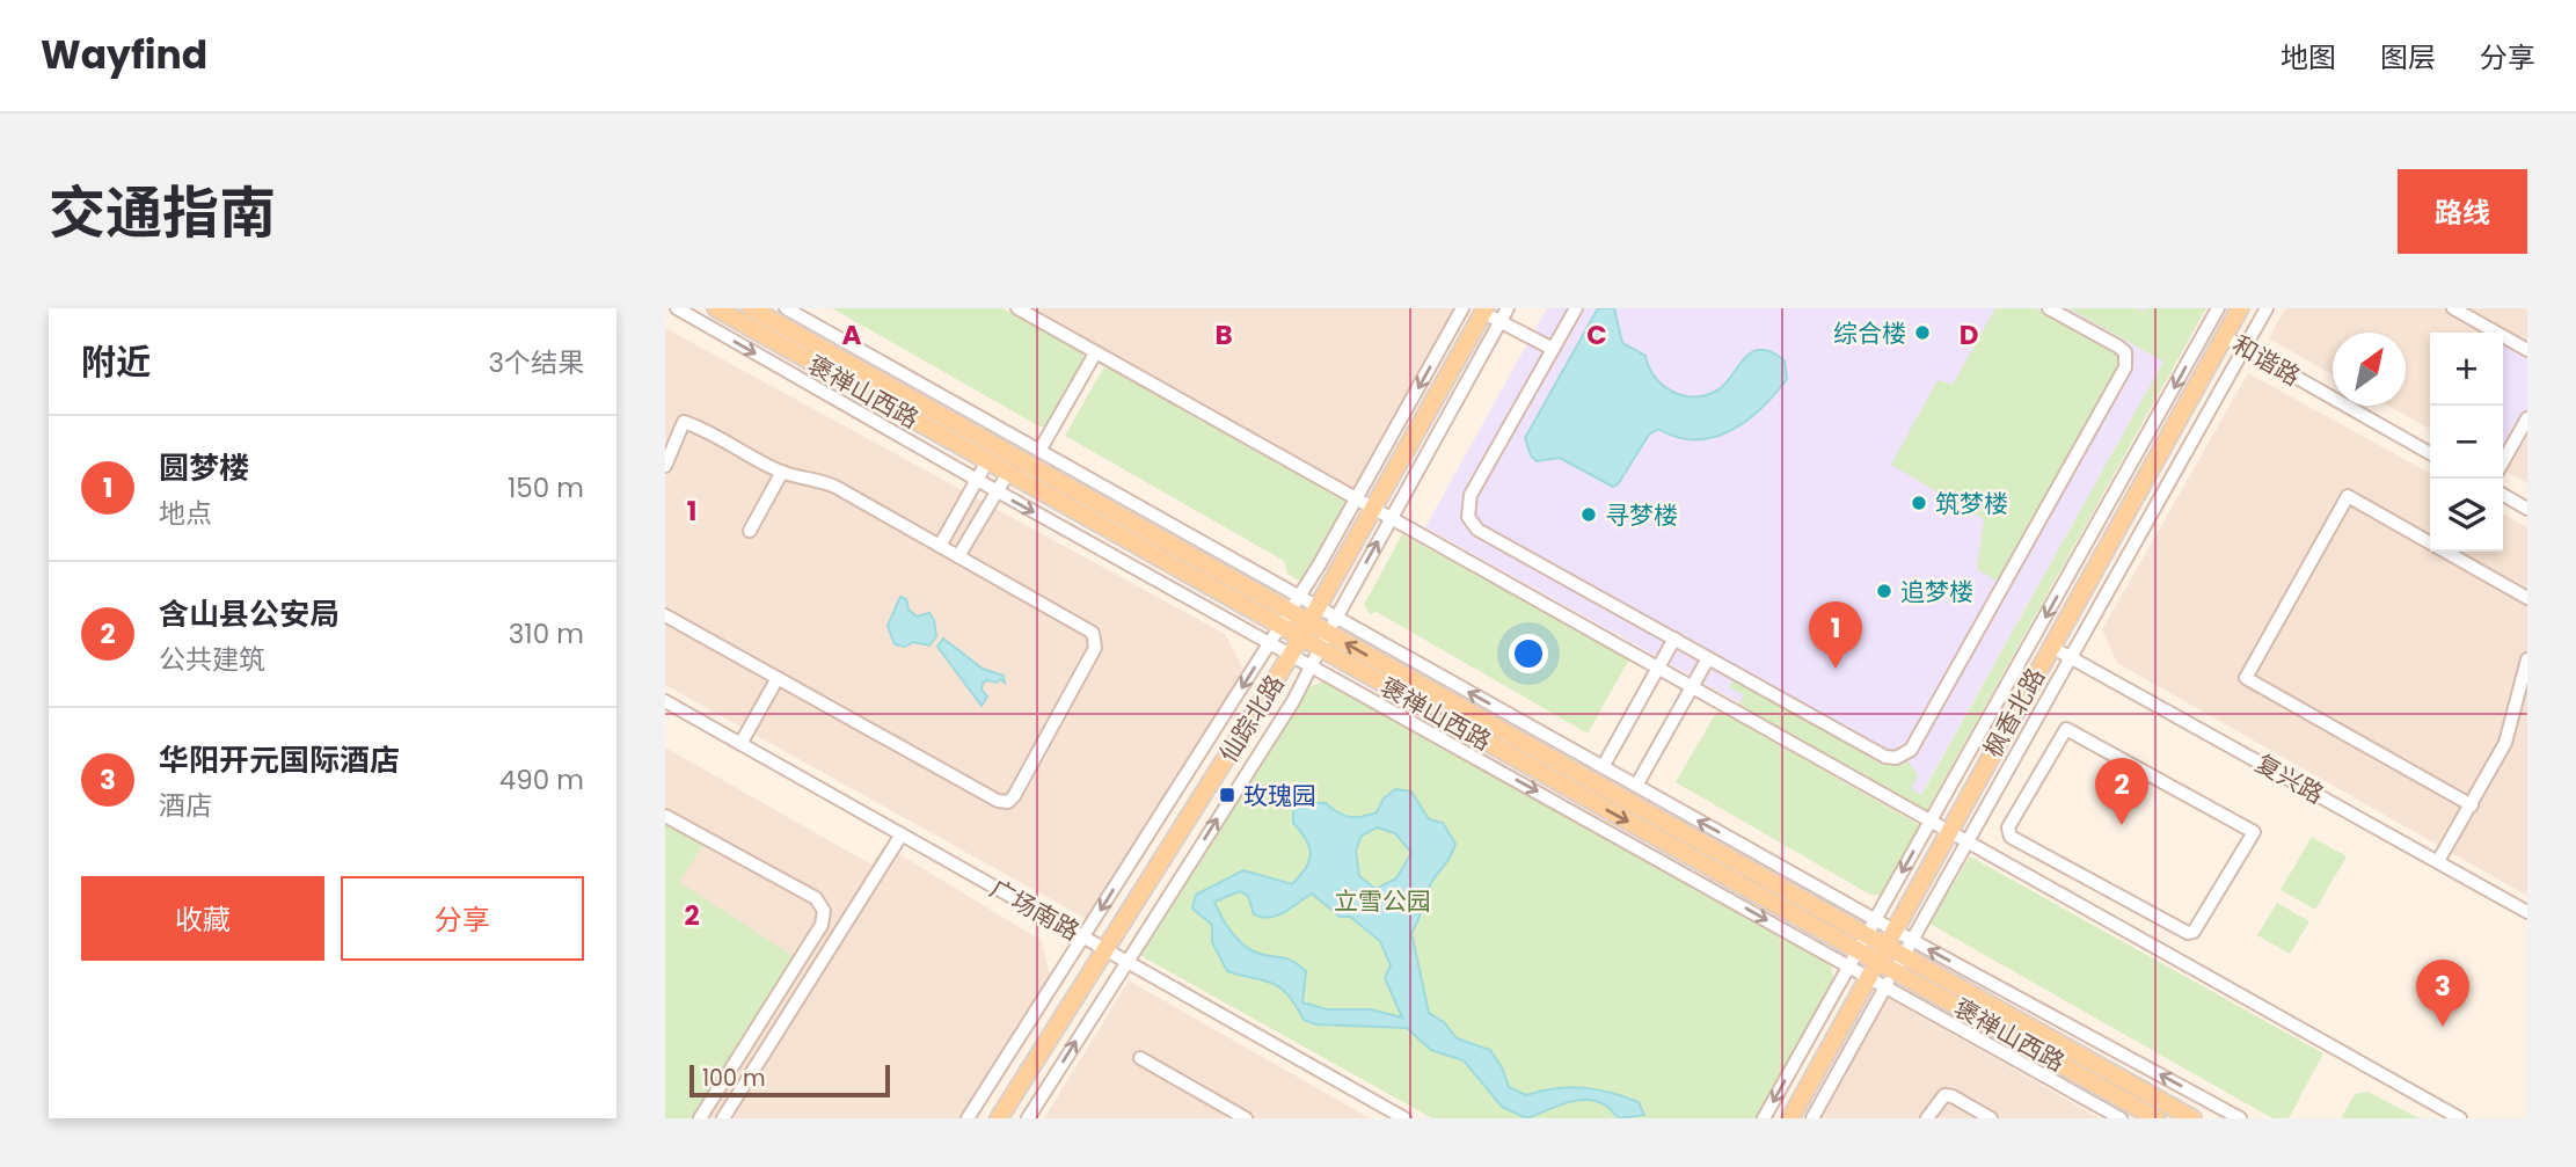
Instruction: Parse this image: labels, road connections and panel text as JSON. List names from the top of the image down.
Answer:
{
  "streets": {
    "main road": ["褒禅山西路", "枫香北路", "仙踪北路"],
    "street": ["和谐路", "复兴路", "广场南路"]
  },
  "crossings": [
    ["和谐路", "枫香北路"],
    ["褒禅山西路", "枫香北路"],
    ["褒禅山西路", "仙踪北路"],
    ["枫香北路", "复兴路"],
    ["仙踪北路", "广场南路"]
  ],
  "parks": ["立雪公园"],
  "places": {
    "other": [
      "综合楼",
      "筑梦楼",
      "寻梦楼",
      "追梦楼"
    ],
    "transit": ["玫瑰园"]
  },
  "scale_bar": "100 m",
  "north": "top right",
  "page": {
    "header": "Wayfind",
    "nav": ["地图", "图层", "分享"],
    "title": "交通指南",
    "buttons": [
      "路线",
      ["收藏", "分享"]
    ],
    "heading": ["附近", "3个结果"],
    "map_buttons": ["+", "−"],
    "list": [
      {
        "mark": "1",
        "name": "圆梦楼",
        "note": "地点",
        "value": "150 m"
      },
      {
        "mark": "2",
        "name": "含山县公安局",
        "note": "公共建筑",
        "value": "310 m"
      },
      {
        "mark": "3",
        "name": "华阳开元国际酒店",
        "note": "酒店",
        "value": "490 m"
      }
    ],
    "pins": ["1", "2", "3"],
    "scale": "100 m"
  },
  "grid": {
    "columns": [
      "A",
      "B",
      "C",
      "D"
    ],
    "rows": ["1", "2"]
  }
}
